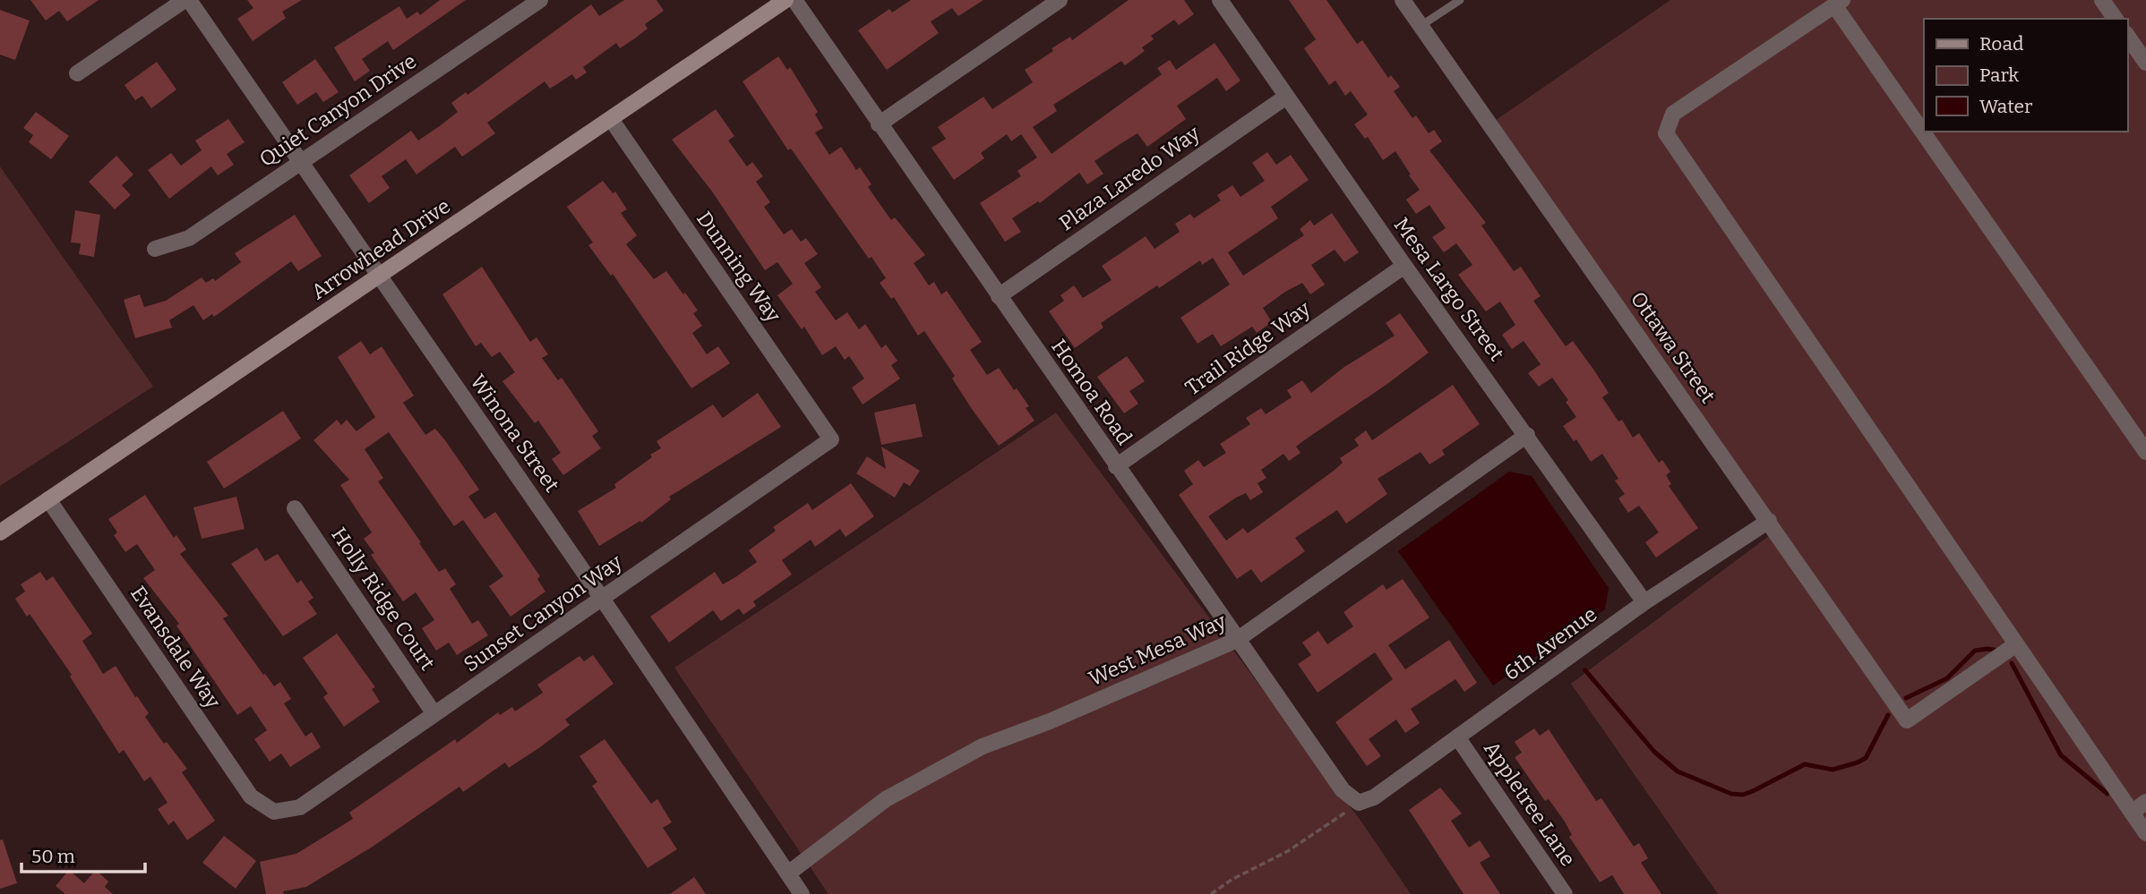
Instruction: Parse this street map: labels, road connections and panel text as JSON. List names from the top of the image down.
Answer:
{
  "streets": {
    "main road": ["Arrowhead Drive"],
    "street": [
      "Quiet Canyon Drive",
      "Plaza Laredo Way",
      "Dunning Way",
      "Mesa Largo Street",
      "Ottawa Street",
      "Trail Ridge Way",
      "Homoa Road",
      "Winona Street",
      "Holly Ridge Court",
      "Sunset Canyon Way",
      "6th Avenue",
      "Evansdale Way",
      "West Mesa Way",
      "Appletree Lane"
    ]
  },
  "crossings": [
    ["Quiet Canyon Drive", "Winona Street"],
    ["Plaza Laredo Way", "Mesa Largo Street"],
    ["Plaza Laredo Way", "Homoa Road"],
    ["Arrowhead Drive", "Dunning Way"],
    ["Arrowhead Drive", "Winona Street"],
    ["Arrowhead Drive", "Evansdale Way"],
    ["Dunning Way", "Sunset Canyon Way"],
    ["Mesa Largo Street", "Trail Ridge Way"],
    ["Mesa Largo Street", "6th Avenue"],
    ["Mesa Largo Street", "West Mesa Way"],
    ["Ottawa Street", "6th Avenue"],
    ["Trail Ridge Way", "Homoa Road"],
    ["Homoa Road", "6th Avenue"],
    ["Homoa Road", "West Mesa Way"],
    ["Winona Street", "Sunset Canyon Way"],
    ["Winona Street", "West Mesa Way"],
    ["Holly Ridge Court", "Sunset Canyon Way"],
    ["Sunset Canyon Way", "Evansdale Way"],
    ["6th Avenue", "Appletree Lane"]
  ],
  "legend": ["Road", "Park", "Water"],
  "scale_bar": "50 m"
}
